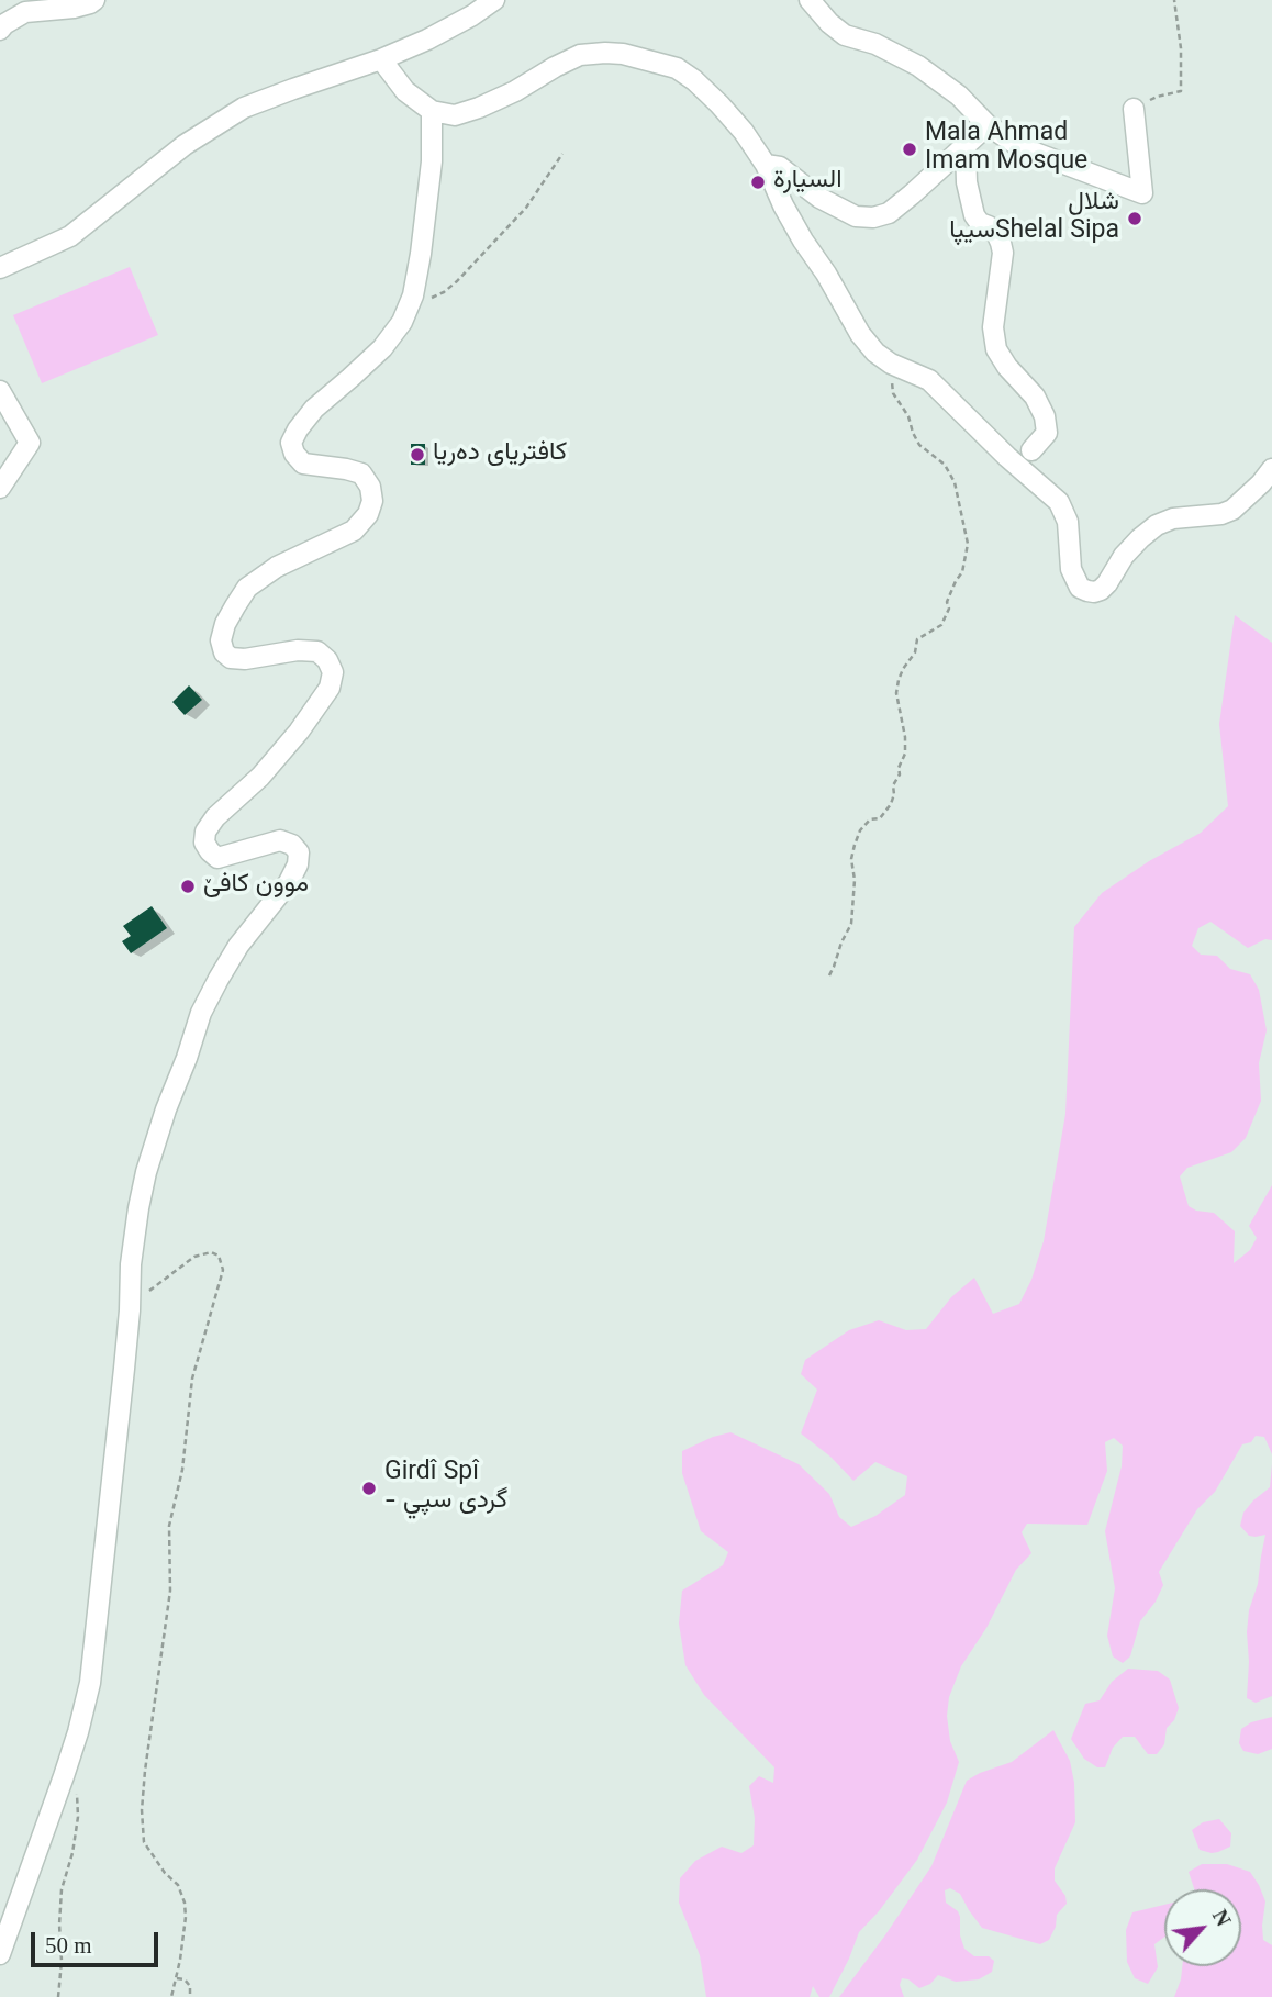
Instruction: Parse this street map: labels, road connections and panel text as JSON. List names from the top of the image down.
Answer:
{
  "places": [
    "Mala Ahmad Imam Mosque",
    "السيارة",
    "شلال سیپاShelal Sipa",
    "کافتریای دەریا",
    "موون کافێ",
    "Girdî Spî - گردی سپي"
  ],
  "scale_bar": "50 m",
  "north": "top right"
}
